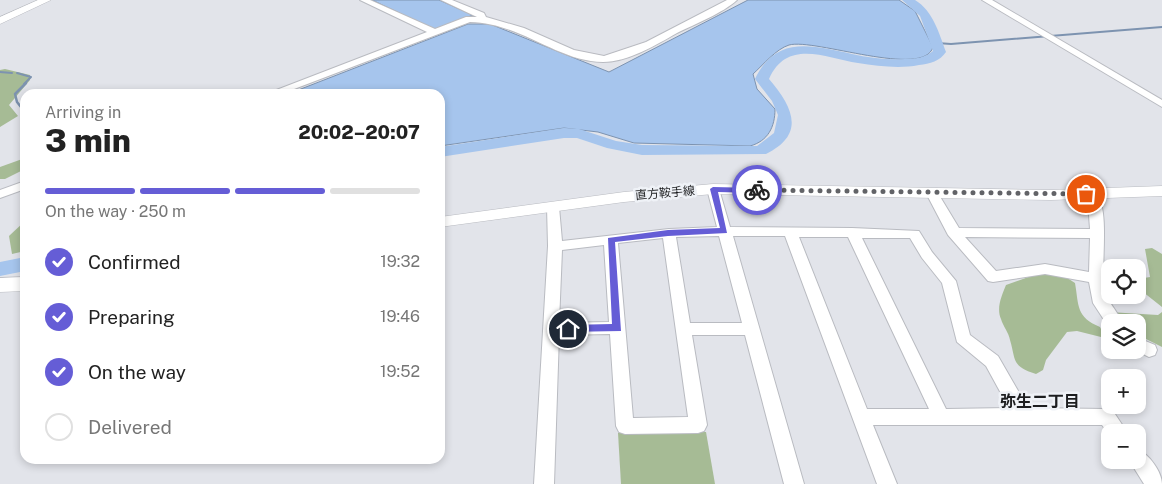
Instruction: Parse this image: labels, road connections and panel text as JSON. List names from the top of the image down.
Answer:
{
  "streets": {
    "main road": ["直方鞍手線"]
  },
  "districts": ["弥生二丁目"],
  "page": {
    "heading": ["3 min", "Arriving in", "20:02–20:07"],
    "bar": "On the way · 250 m",
    "list": [
      ["Confirmed", "19:32"],
      ["Preparing", "19:46"],
      ["On the way", "19:52"],
      "Delivered"
    ],
    "map_buttons": ["+", "−"]
  }
}
